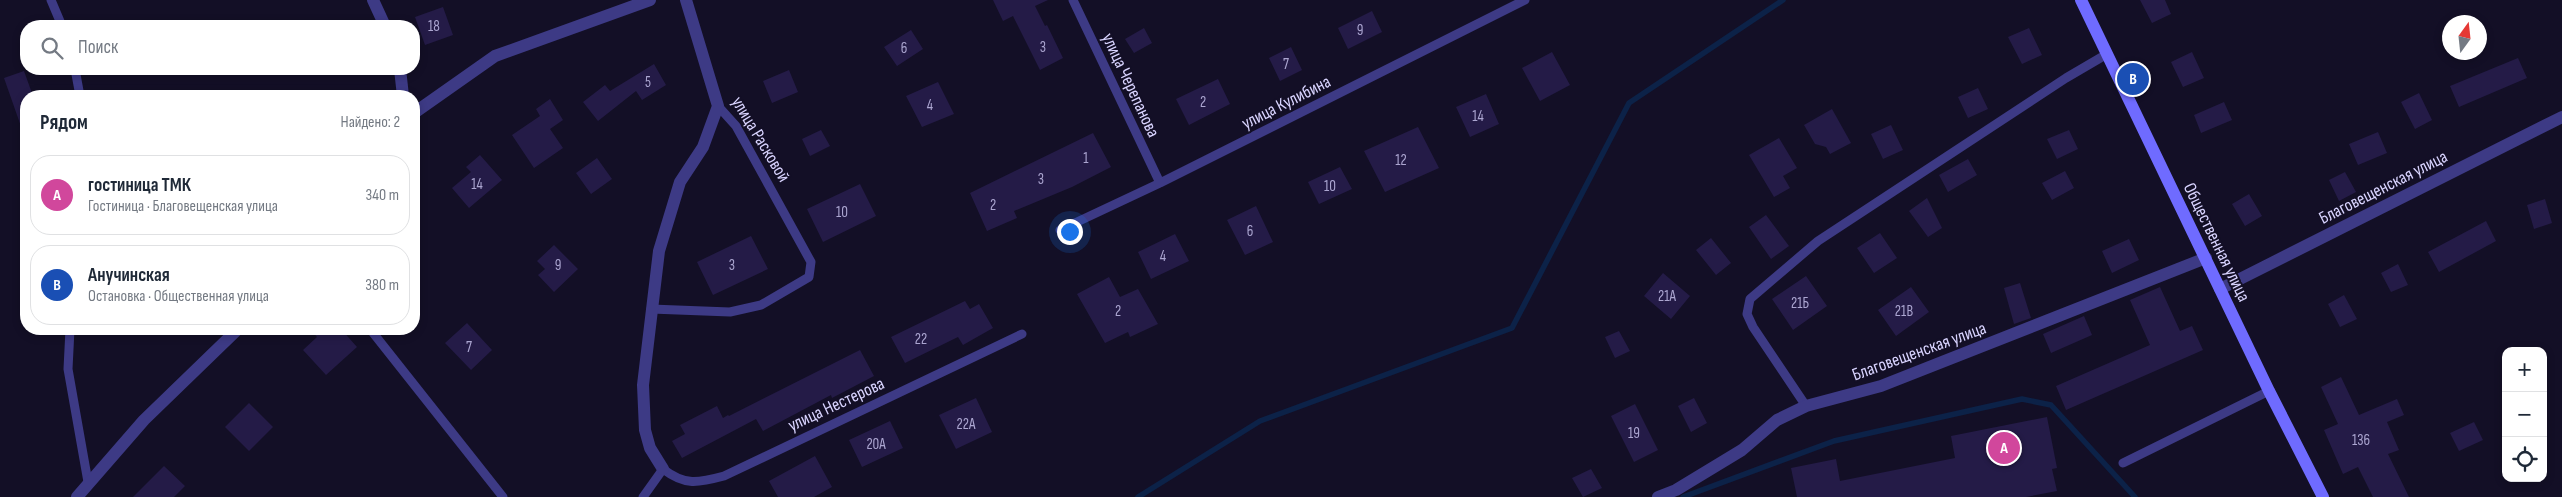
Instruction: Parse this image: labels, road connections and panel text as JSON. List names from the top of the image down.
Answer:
{
  "streets": {
    "main road": ["Общественная улица"],
    "street": ["улица Расковой", "Благовещенская улица"],
    "lane": ["улица Черепанова", "улица Кулибина", "улица Нестерова"]
  },
  "crossings": [
    ["улица Черепанова", "улица Кулибина"],
    ["Благовещенская улица", "Общественная улица"]
  ],
  "house_numbers": [
    "18",
    "9",
    "3",
    "6",
    "7",
    "5",
    "2",
    "4",
    "14",
    "1",
    "12",
    "3",
    "14",
    "10",
    "2",
    "10",
    "6",
    "4",
    "9",
    "3",
    "21А",
    "21Б",
    "2",
    "21В",
    "22",
    "7",
    "22А",
    "19",
    "136",
    "20А"
  ],
  "north": "top",
  "page": {
    "search": "Поиск",
    "pins": ["B", "A"],
    "heading": ["Рядом", "Найдено: 2"],
    "list": [
      {
        "mark": "A",
        "name": "гостиница ТМК",
        "note": "Гостиница · Благовещенская улица",
        "value": "340 m"
      },
      {
        "mark": "B",
        "name": "Анучинская",
        "note": "Остановка · Общественная улица",
        "value": "380 m"
      }
    ],
    "map_buttons": ["+", "−"]
  }
}
